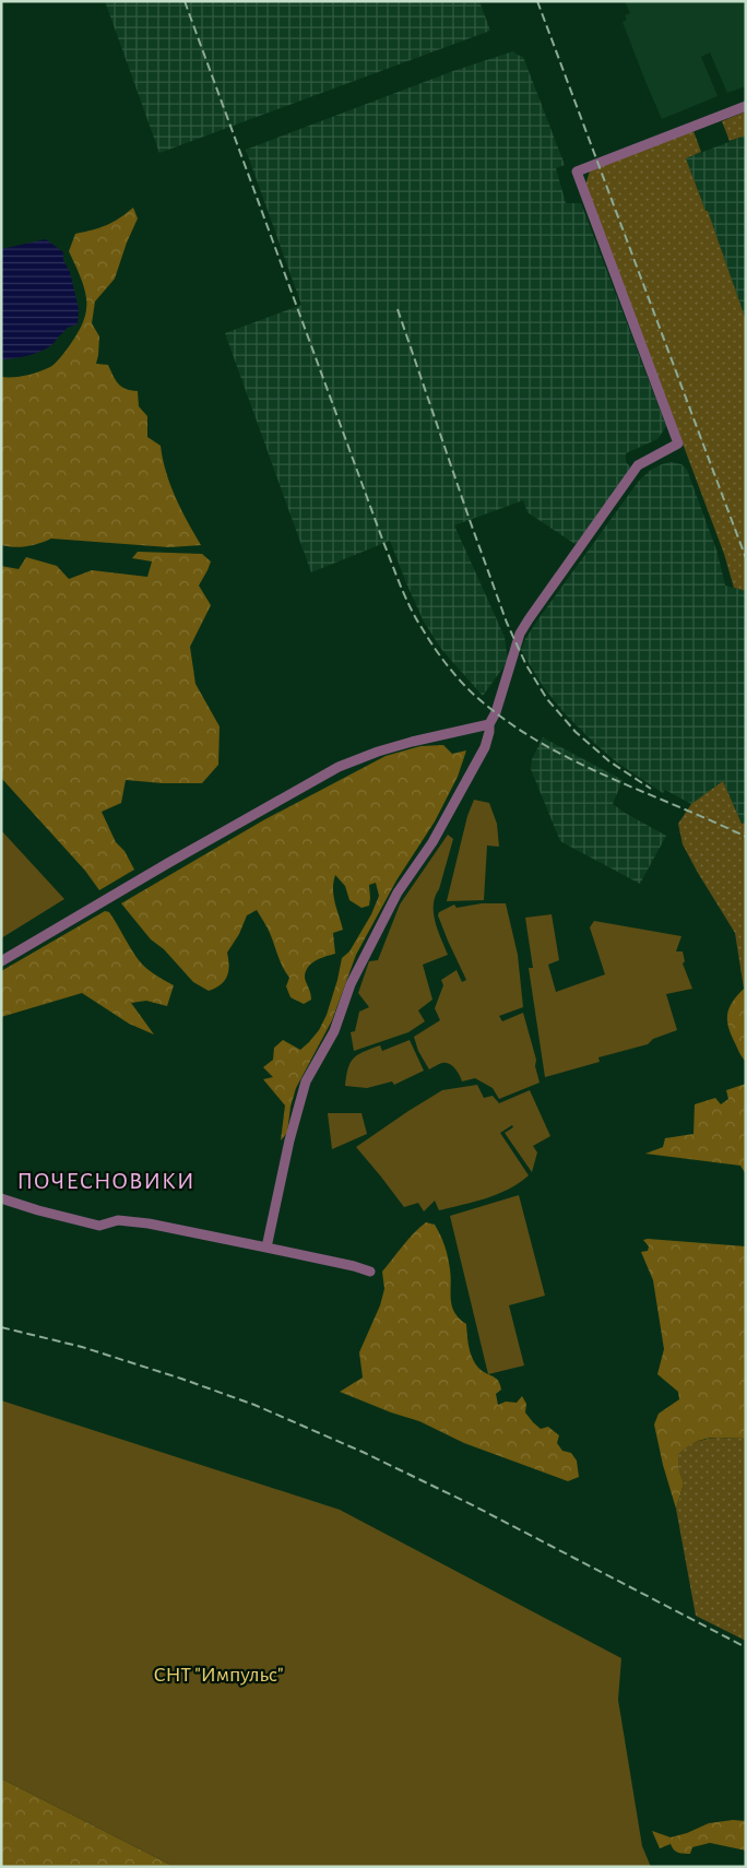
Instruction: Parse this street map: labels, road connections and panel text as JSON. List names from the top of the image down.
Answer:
{
  "districts": ["ПОЧЕСНОВИКИ"],
  "parks": ["СНТ \"Импульс\""]
}
